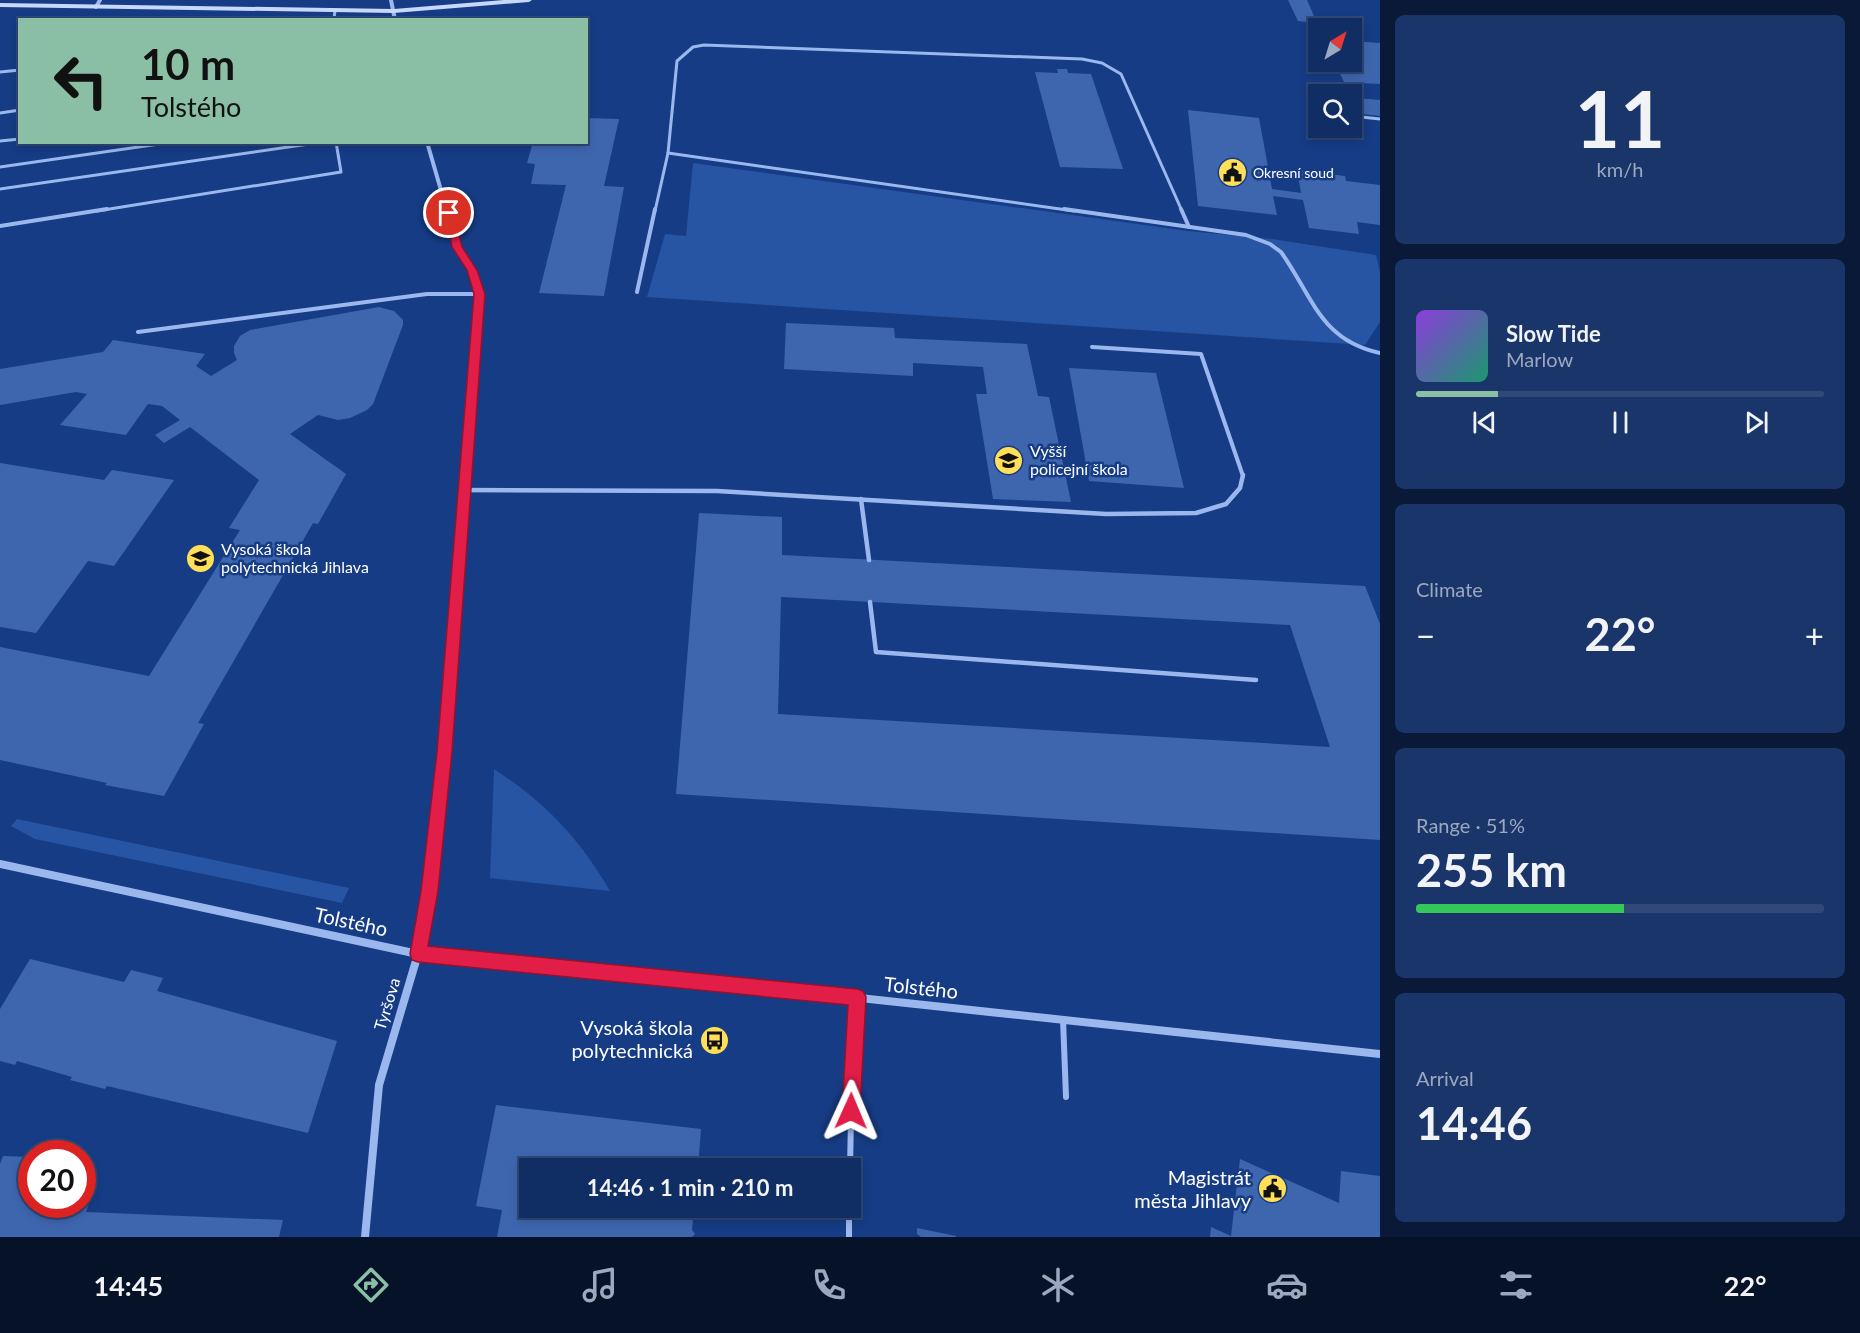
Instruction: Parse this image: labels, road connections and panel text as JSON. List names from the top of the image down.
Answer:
{
  "streets": {
    "street": ["Tolstého", "Tyršova"]
  },
  "crossings": [
    ["Tolstého", "Tyršova"]
  ],
  "places": {
    "public building": ["Okresní soud", "Magistrát města Jihlavy"],
    "school or university": ["Vyšší policejní škola", "Vysoká škola polytechnická Jihlava"],
    "bus stop": ["Vysoká škola polytechnická"]
  },
  "north": "top right",
  "page": {
    "tile": [
      ["11", "km/h"],
      "Climate",
      ["Range · 51%", "255 km"],
      ["Arrival", "14:46"]
    ],
    "turn": ["10 m", "Tolstého"],
    "song": ["Slow Tide", "Marlow"],
    "heat": ["−", "22°", "+"],
    "limit": "20",
    "trip": "14:46 · 1 min · 210 m",
    "tabs": ["14:45", "22°"]
  }
}
